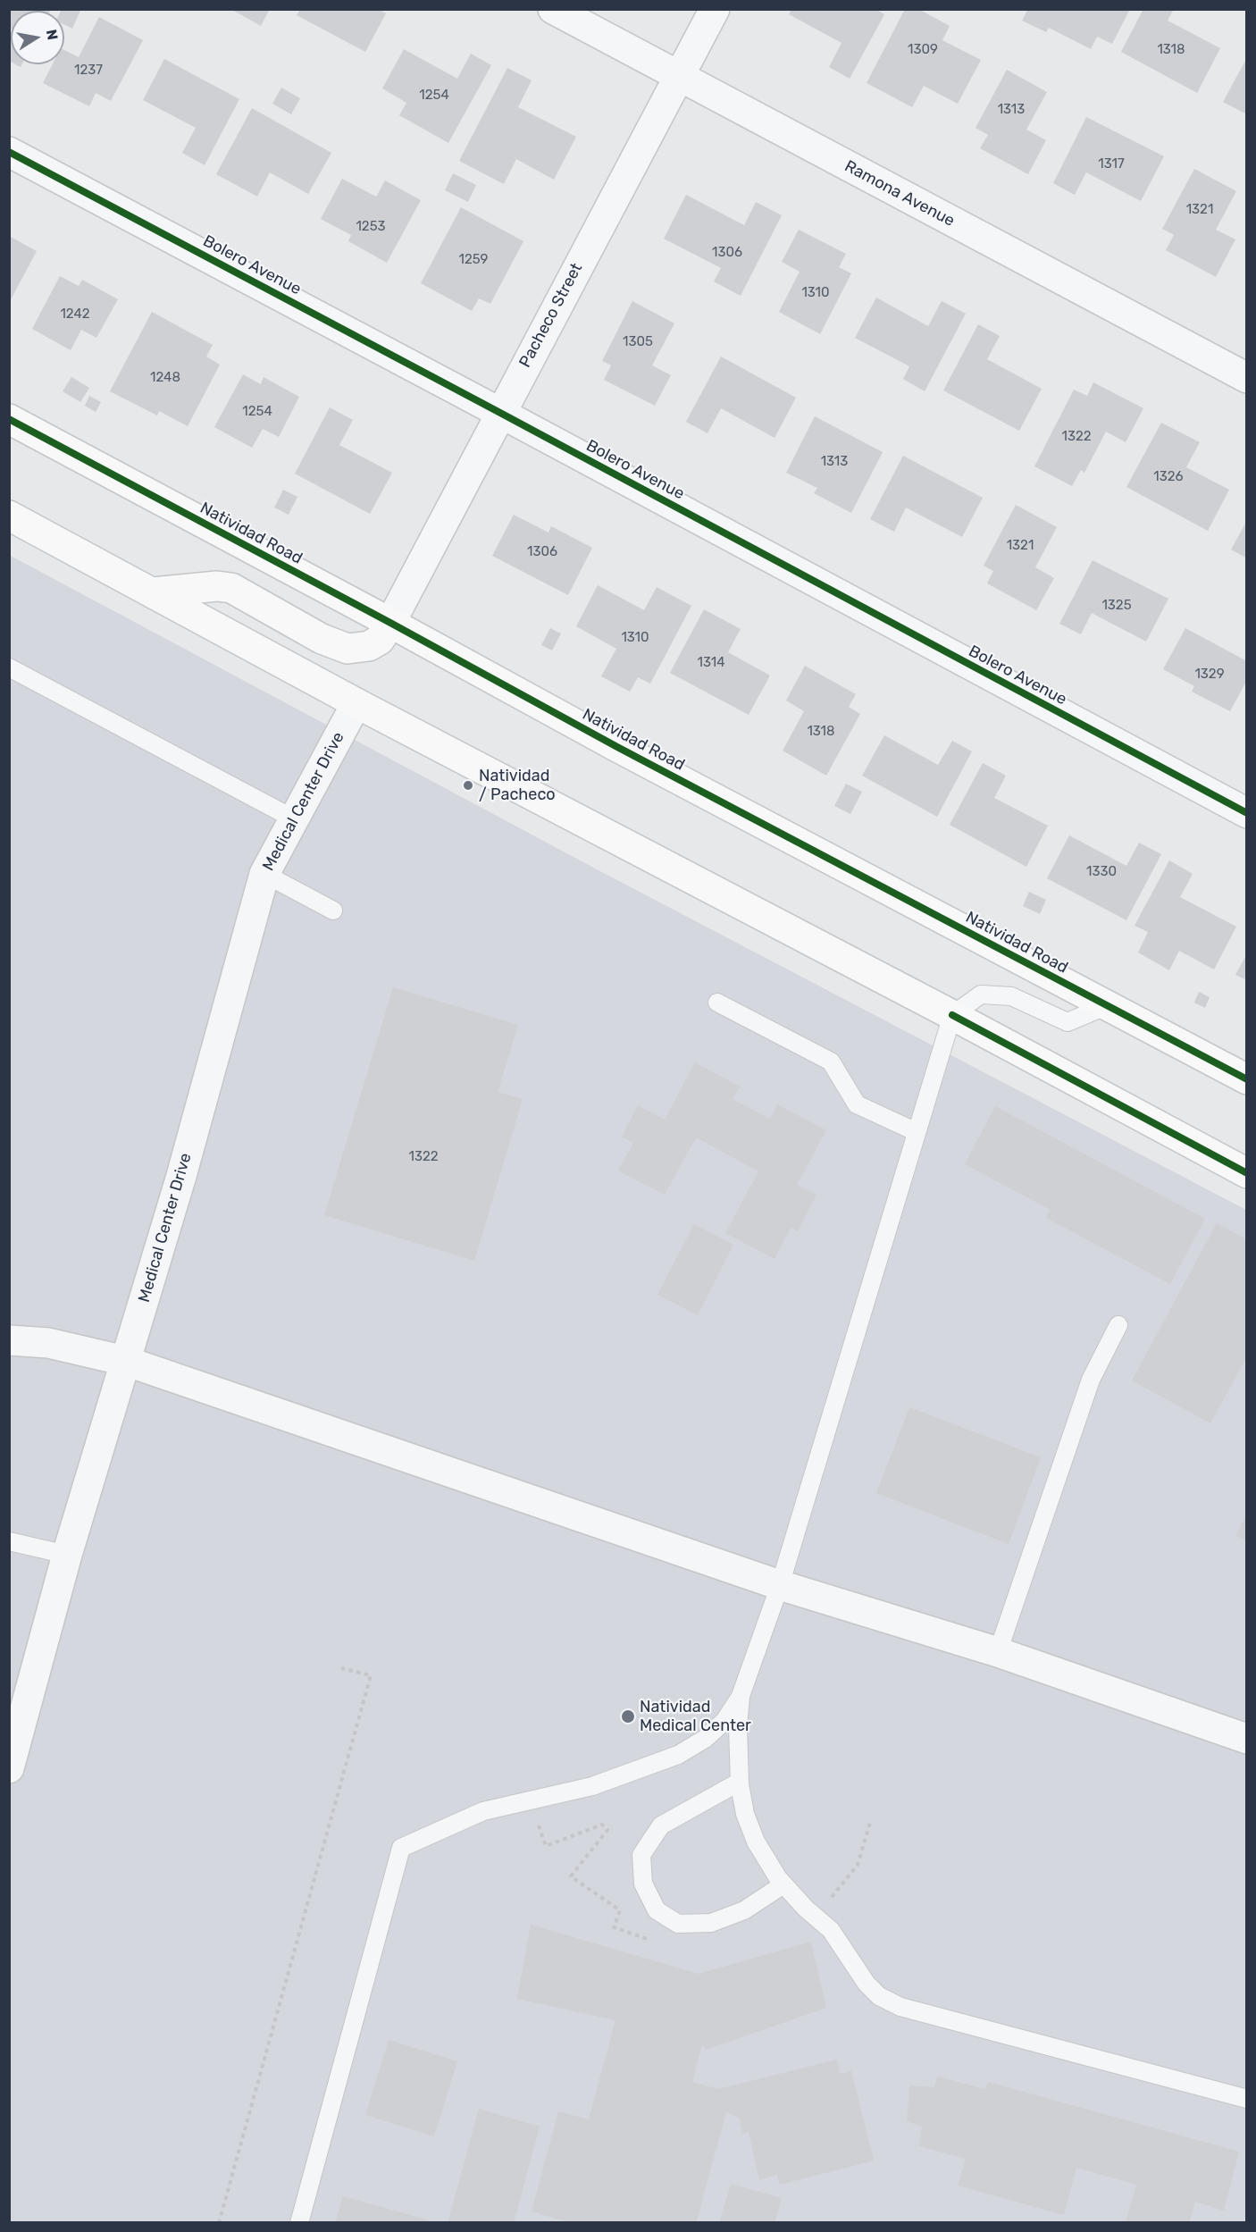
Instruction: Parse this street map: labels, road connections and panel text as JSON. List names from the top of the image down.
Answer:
{
  "streets": {
    "main road": ["Natividad Road"],
    "street": [
      "Ramona Avenue",
      "Bolero Avenue",
      "Pacheco Street",
      "Medical Center Drive"
    ]
  },
  "crossings": [
    ["Ramona Avenue", "Pacheco Street"],
    ["Bolero Avenue", "Pacheco Street"],
    ["Pacheco Street", "Natividad Road"]
  ],
  "places": ["Natividad / Pacheco", "Natividad Medical Center"],
  "house_numbers": [
    "1309",
    "1318",
    "1237",
    "1254",
    "1313",
    "1317",
    "1321",
    "1253",
    "1306",
    "1259",
    "1310",
    "1242",
    "1305",
    "1248",
    "1254",
    "1322",
    "1313",
    "1326",
    "1321",
    "1306",
    "1325",
    "1310",
    "1314",
    "1329",
    "1318",
    "1330",
    "1322"
  ],
  "north": "right"
}
